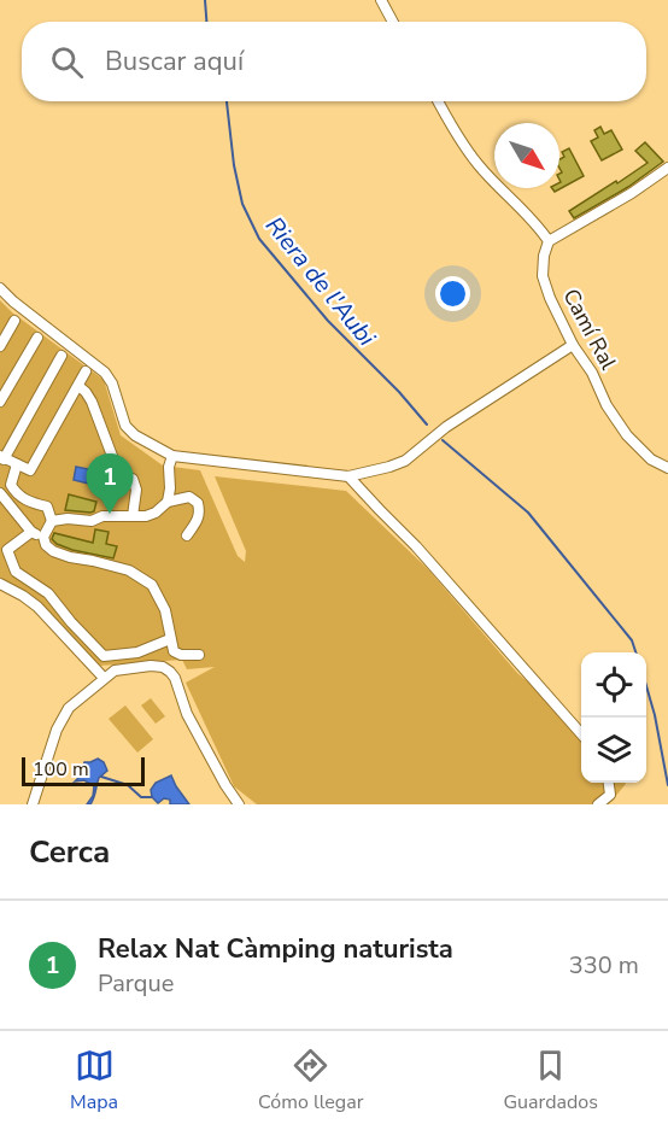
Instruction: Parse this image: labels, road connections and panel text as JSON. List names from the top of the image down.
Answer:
{
  "streets": {
    "street": ["Camí Ral"]
  },
  "water": ["Riera de l'Aubi"],
  "scale_bar": "100 m",
  "north": "bottom right",
  "page": {
    "search": "Buscar aquí",
    "pins": "1",
    "scale": "100 m",
    "heading": "Cerca",
    "list": [
      {
        "mark": "1",
        "name": "Relax Nat Càmping naturista",
        "note": "Parque",
        "value": "330 m"
      }
    ],
    "nav": ["Mapa", "Cómo llegar", "Guardados"]
  }
}
